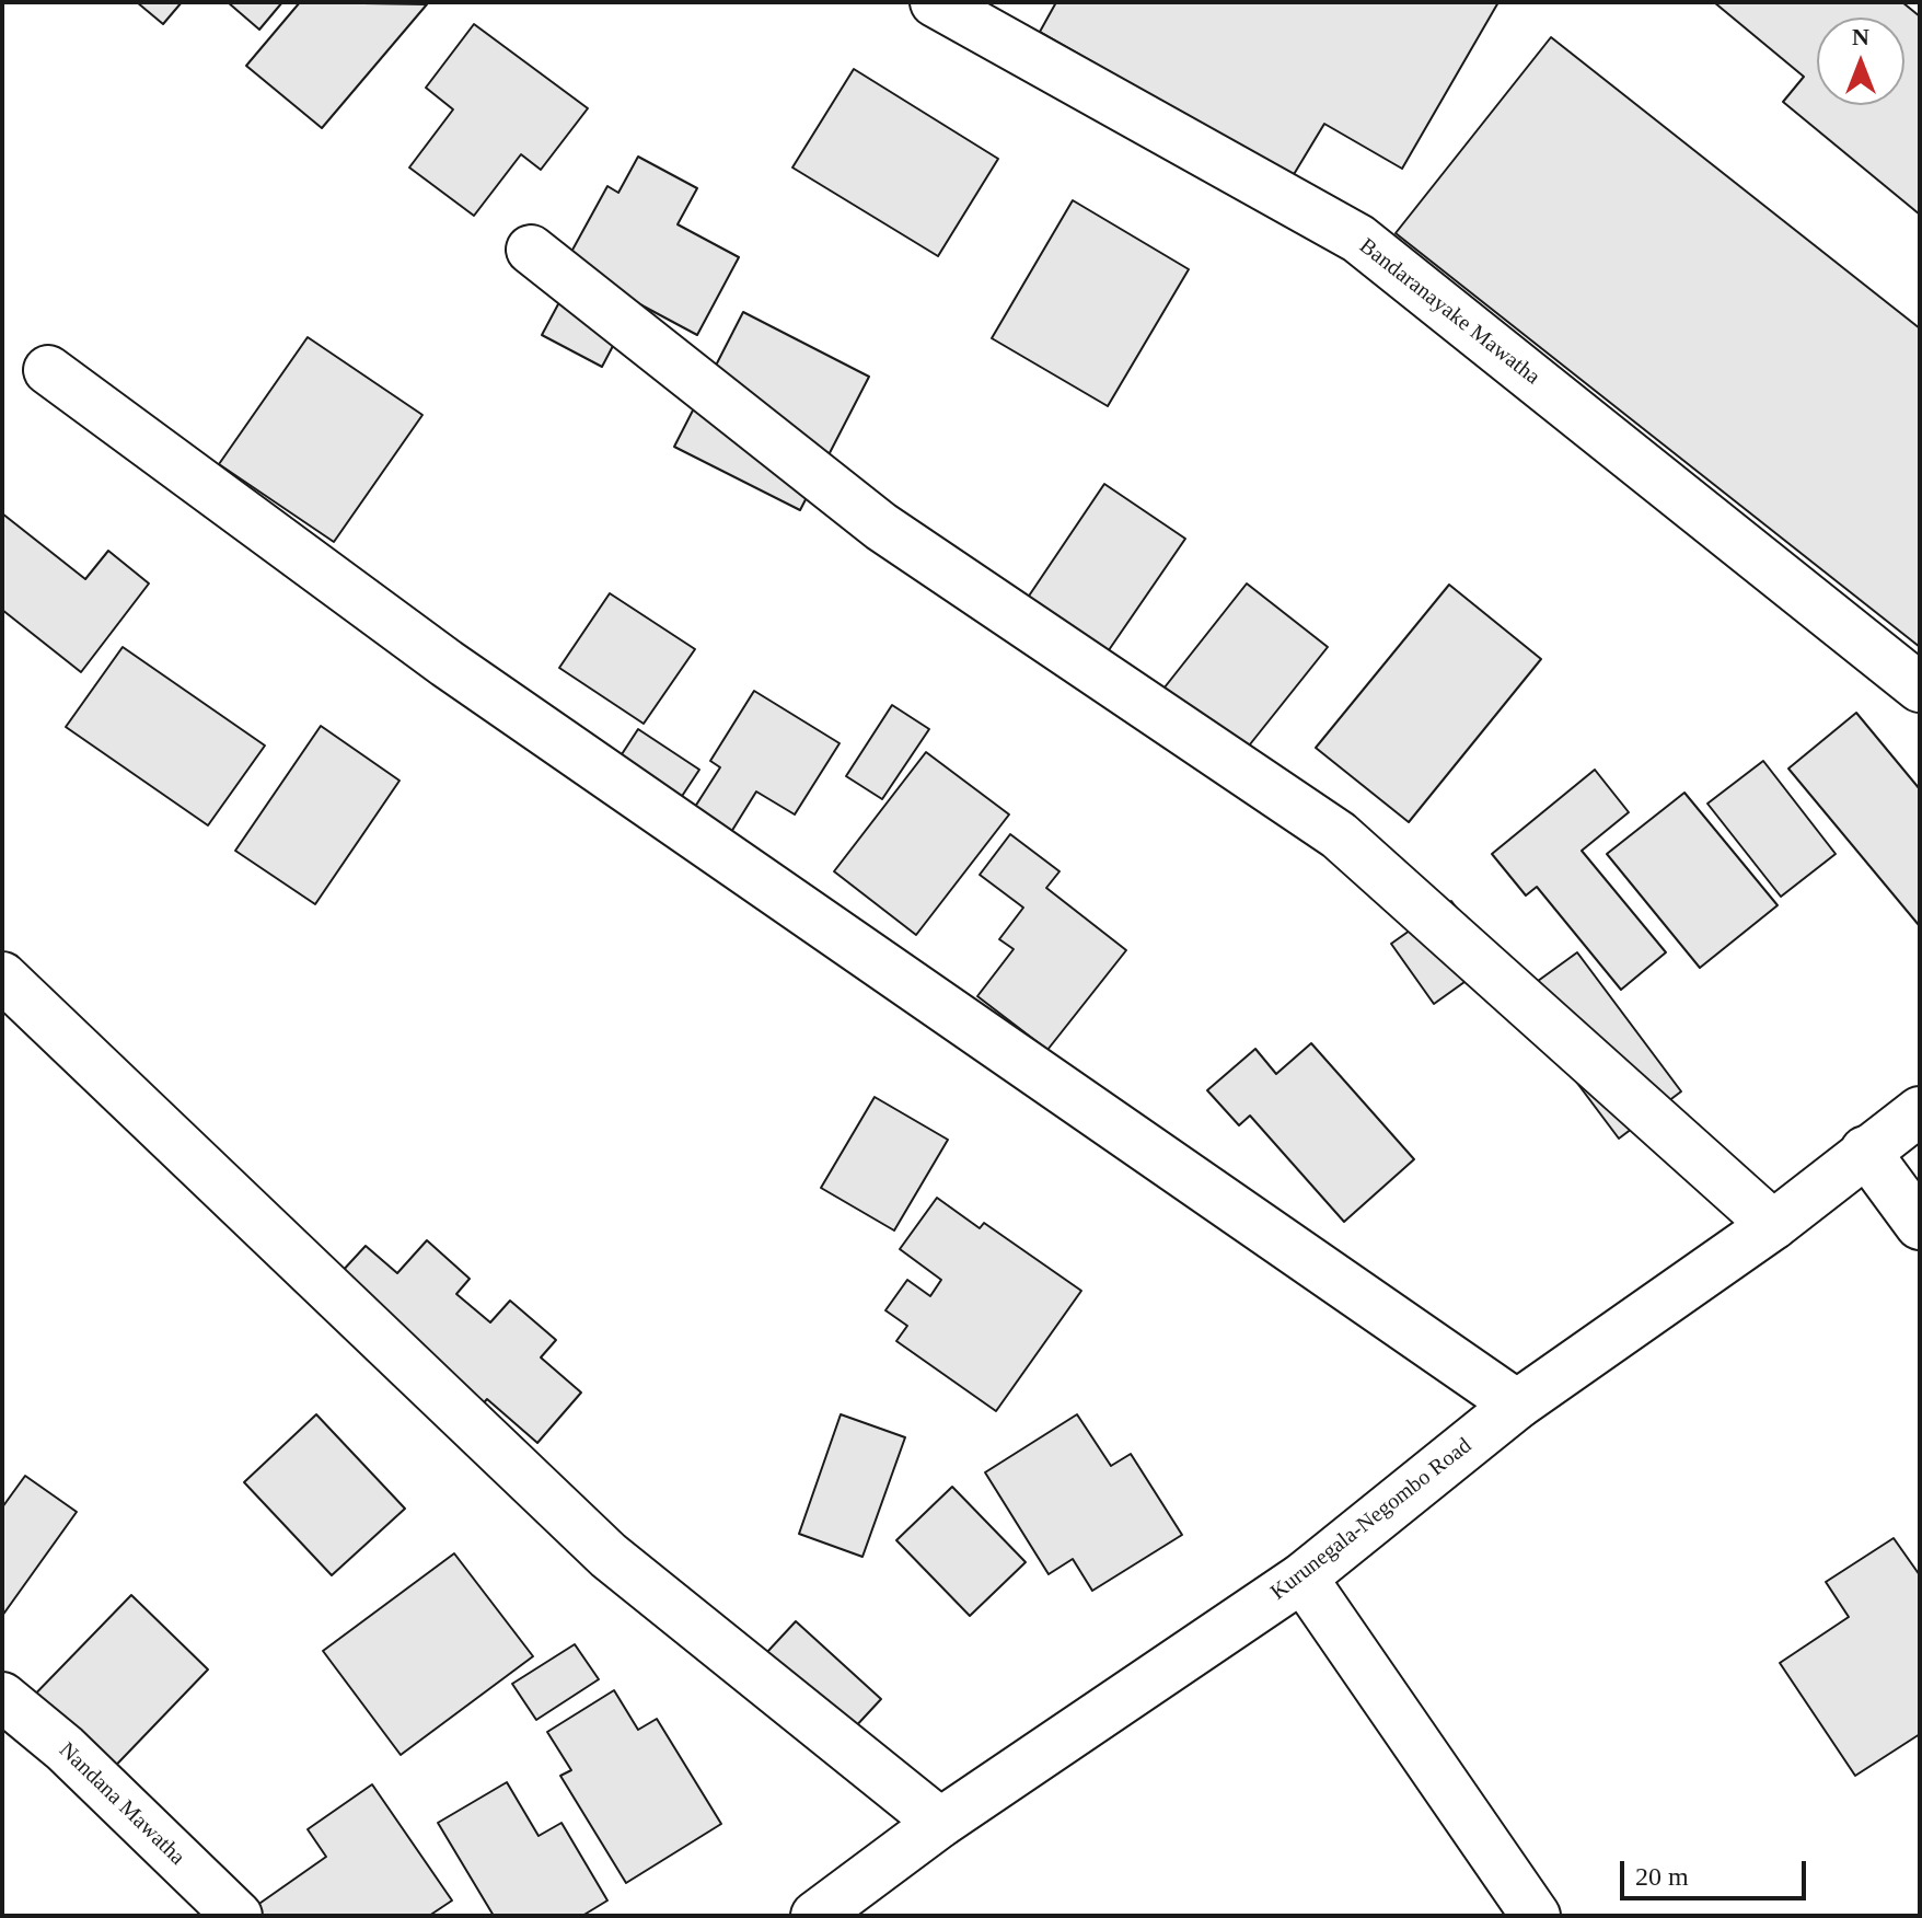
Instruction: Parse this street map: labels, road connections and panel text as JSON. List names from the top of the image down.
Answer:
{
  "streets": {
    "street": ["Bandaranayake Mawatha", "Kurunegala-Negombo Road", "Nandana Mawatha"]
  },
  "scale_bar": "20 m",
  "north": "top"
}
